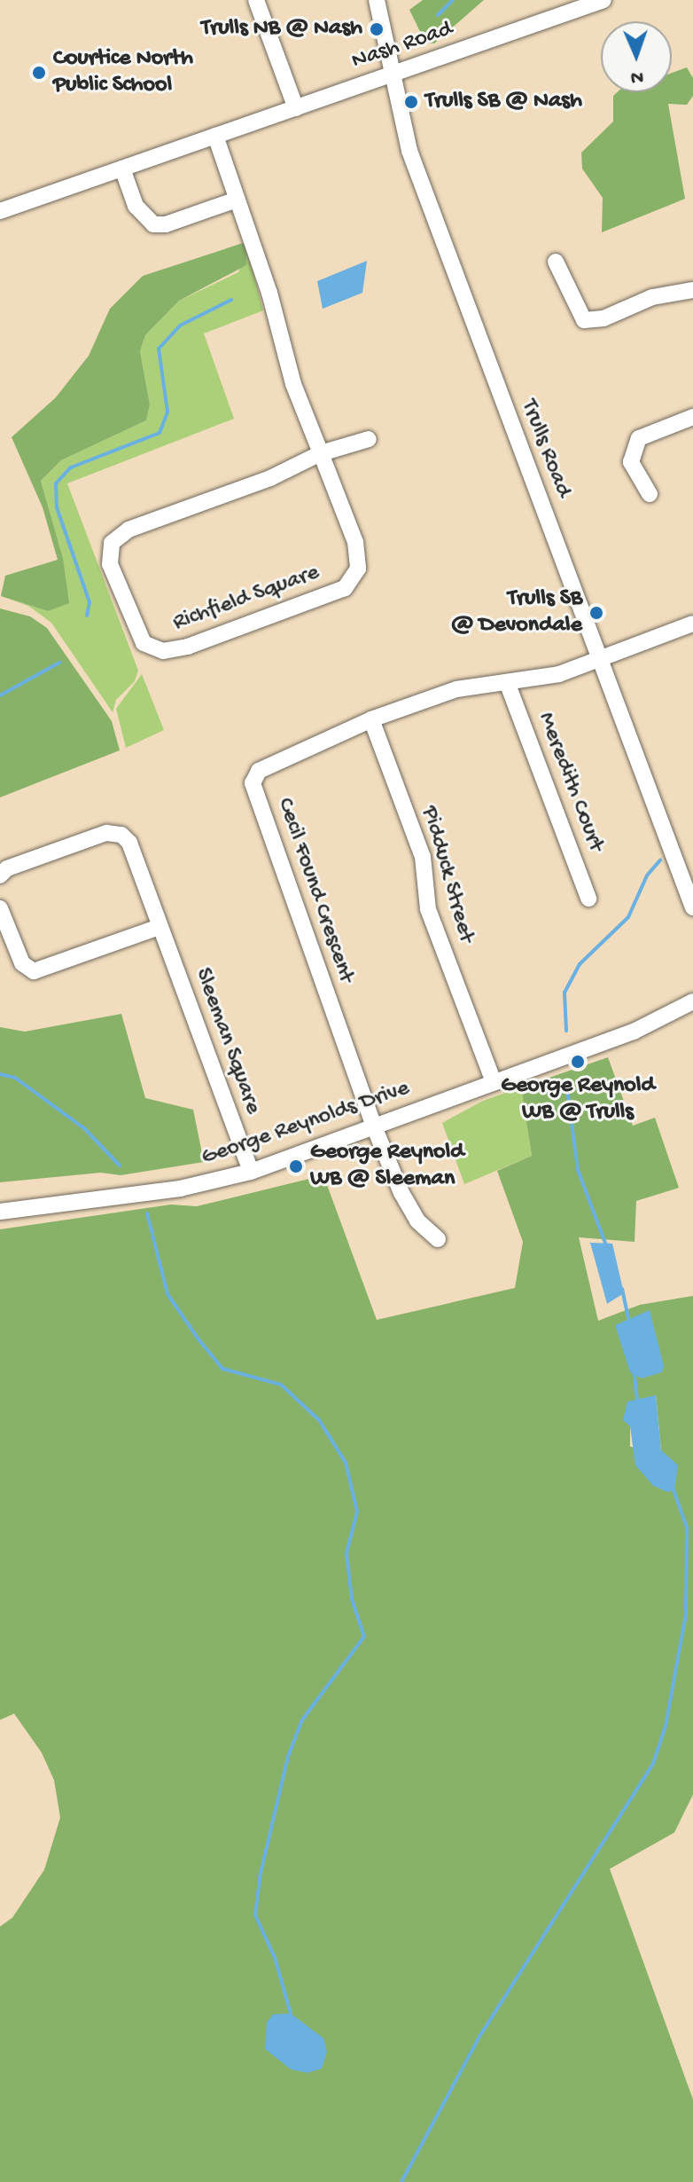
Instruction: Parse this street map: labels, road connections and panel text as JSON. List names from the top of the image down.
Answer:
{
  "streets": {
    "street": [
      "Nash Road",
      "Trulls Road",
      "Richfield Square",
      "Meredith Court",
      "Pidduck Street",
      "Cecil Found Crescent",
      "Sleeman Square",
      "George Reynolds Drive"
    ]
  },
  "crossings": [
    ["Nash Road", "Trulls Road"],
    ["Nash Road", "Richfield Square"],
    ["Trulls Road", "Cecil Found Crescent"],
    ["Meredith Court", "Cecil Found Crescent"],
    ["Pidduck Street", "Cecil Found Crescent"],
    ["Pidduck Street", "George Reynolds Drive"],
    ["Cecil Found Crescent", "George Reynolds Drive"],
    ["Sleeman Square", "George Reynolds Drive"]
  ],
  "places": [
    "Trulls NB @ Nash",
    "Courtice North Public School",
    "Trulls SB @ Nash",
    "Trulls SB @ Devondale",
    "George Reynold WB @ Trulls",
    "George Reynold WB @ Sleeman"
  ],
  "north": "bottom"
}
